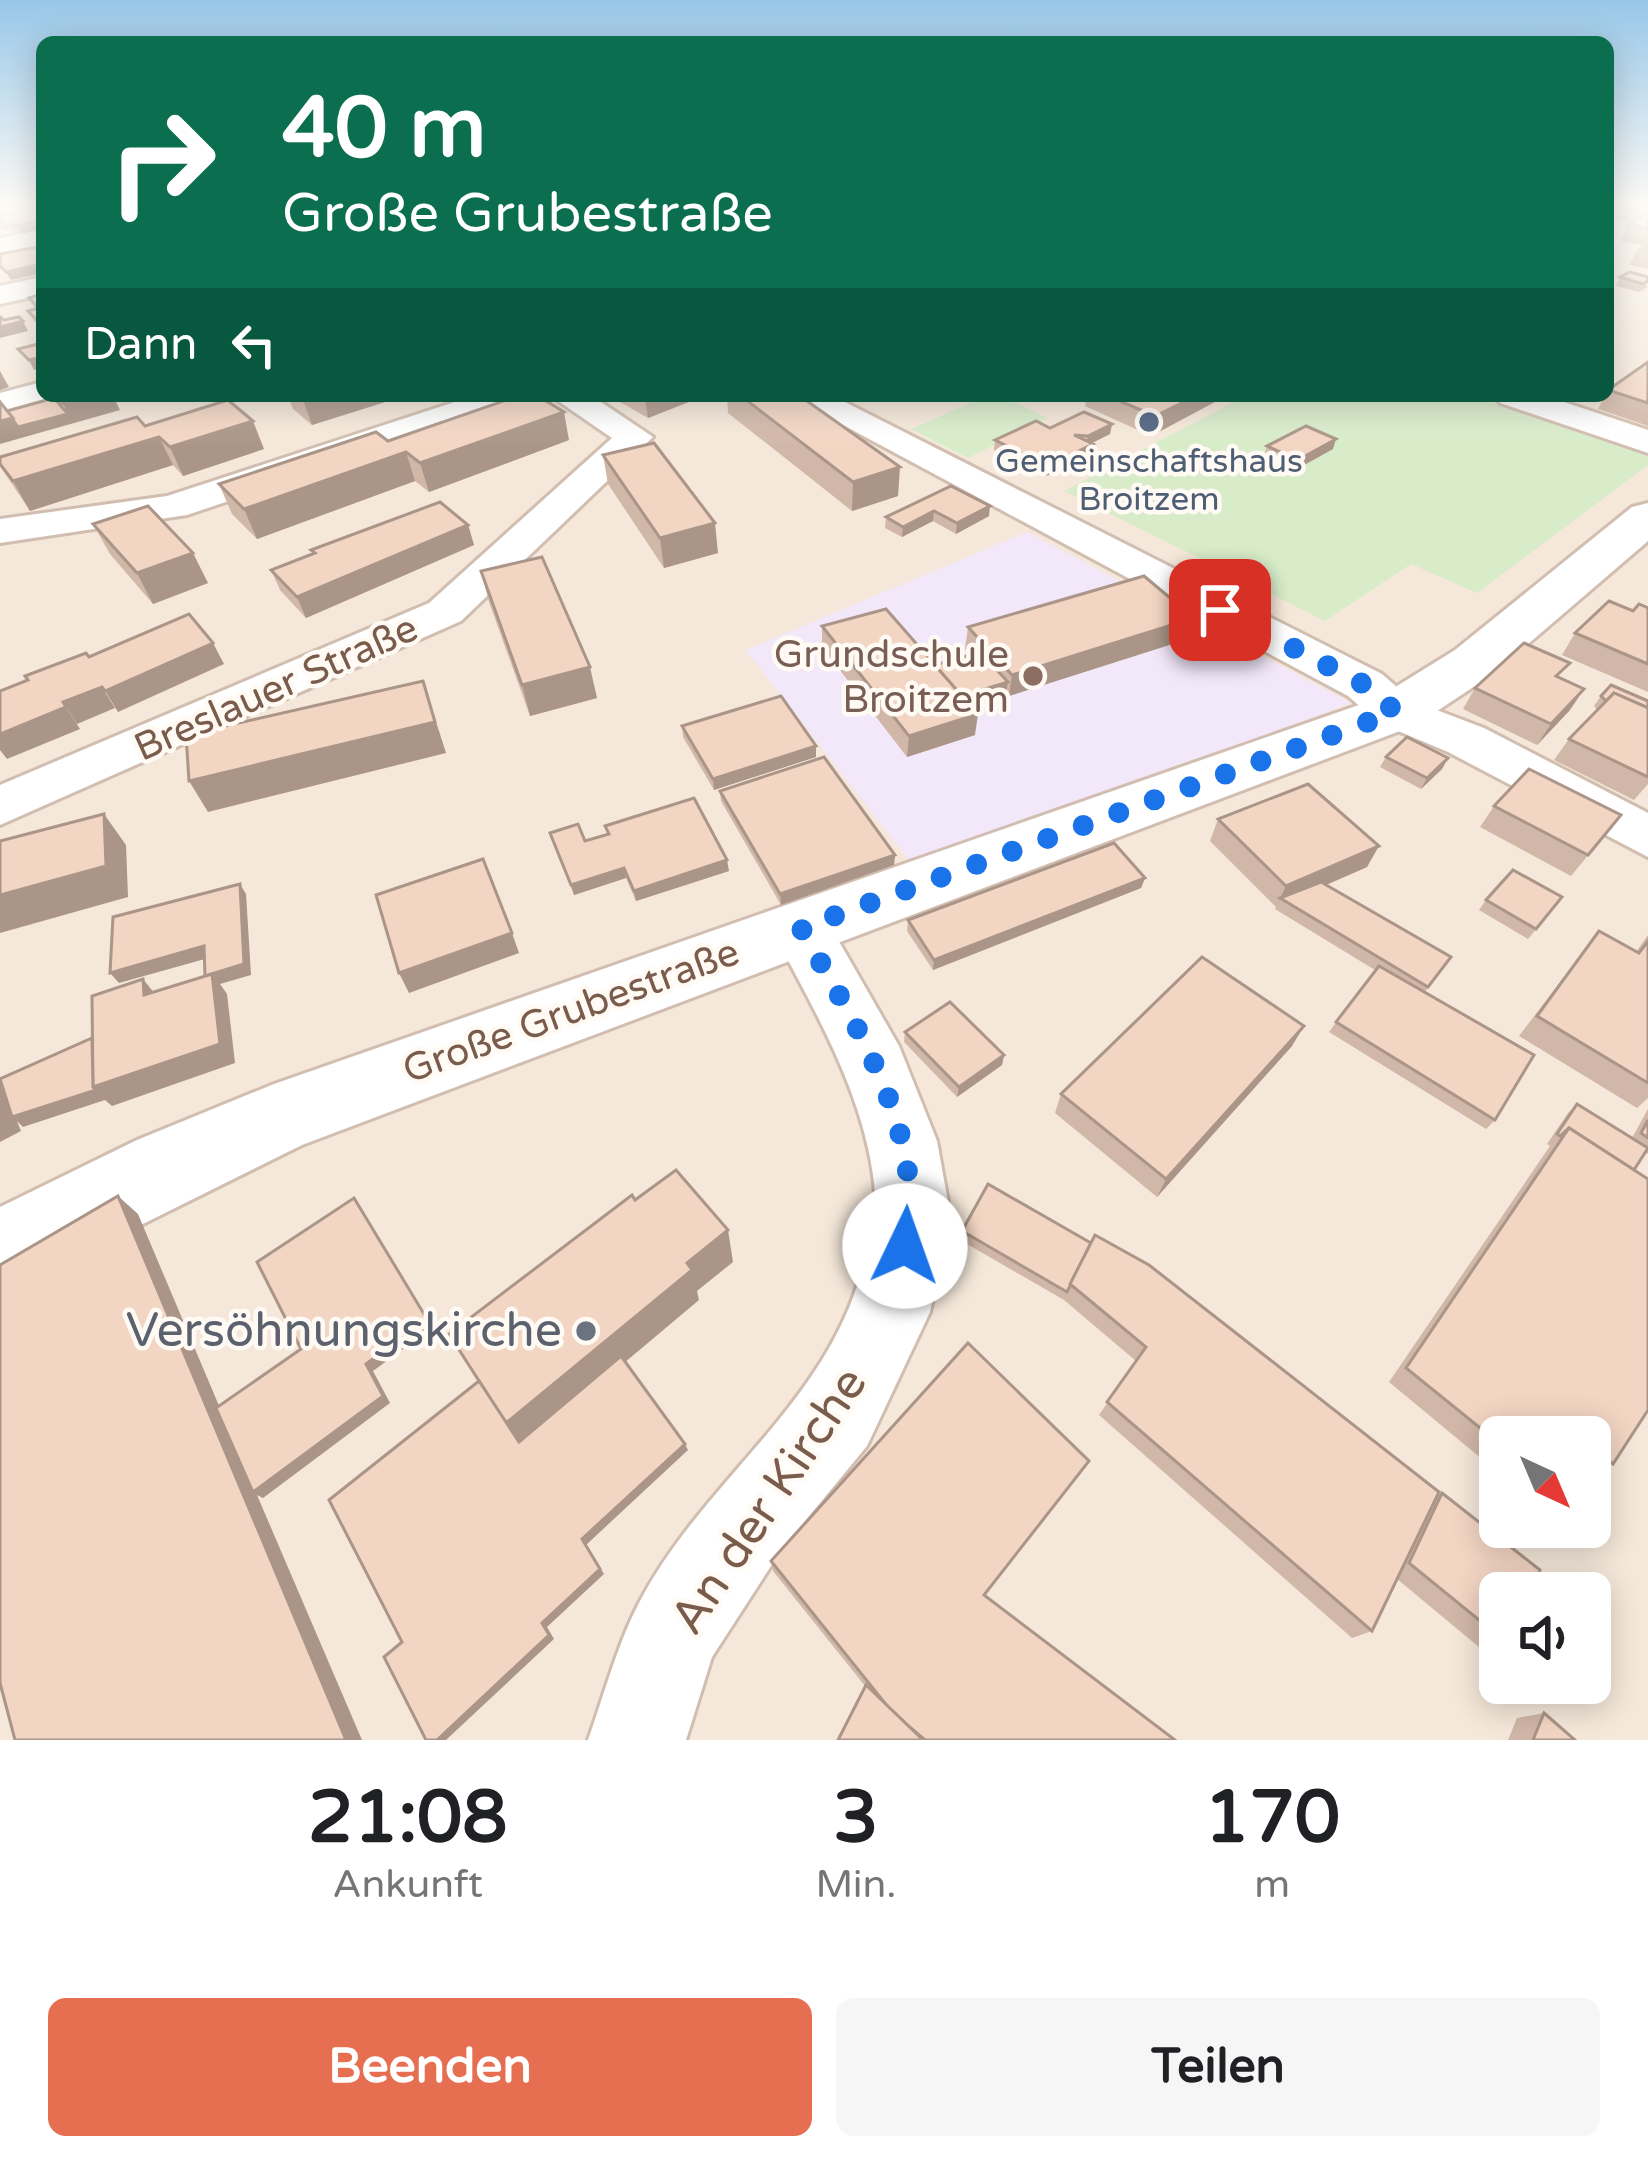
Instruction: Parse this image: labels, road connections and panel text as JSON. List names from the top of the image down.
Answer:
{
  "streets": {
    "street": ["Breslauer Straße", "Große Grubestraße", "An der Kirche"]
  },
  "crossings": [
    ["Große Grubestraße", "An der Kirche"]
  ],
  "places": ["Gemeinschaftshaus Broitzem", "Grundschule Broitzem", "Versöhnungskirche"],
  "north": "bottom right",
  "page": {
    "turn": ["40 m", "Große Grubestraße"],
    "then": "Dann",
    "eta": [
      "21:08",
      "Ankunft",
      "3",
      "Min.",
      "170",
      "m"
    ],
    "buttons": ["Beenden", "Teilen"]
  }
}
